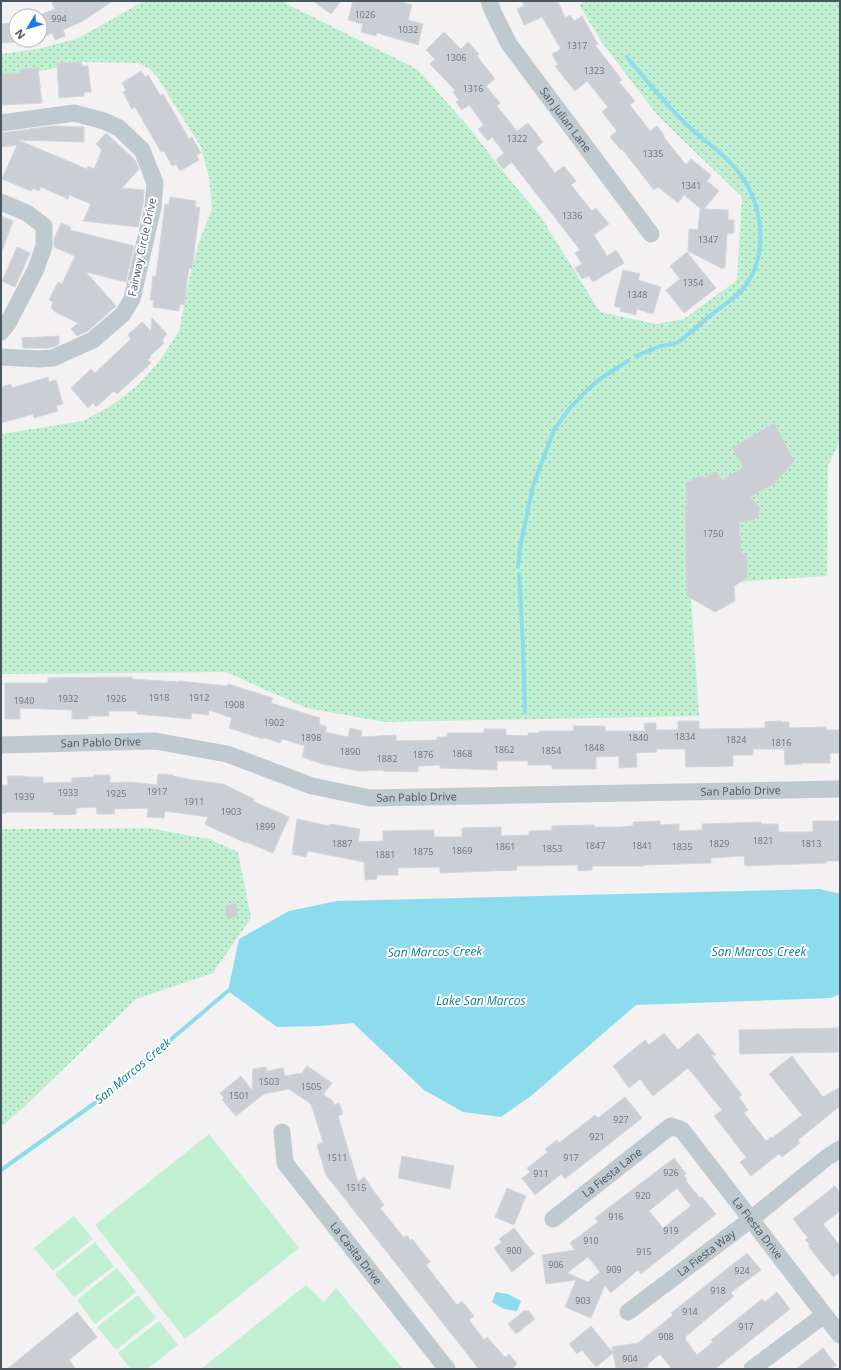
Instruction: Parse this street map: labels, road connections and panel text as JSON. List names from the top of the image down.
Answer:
{
  "streets": {
    "street": [
      "San Julian Lane",
      "Fairway Circle Drive",
      "San Pablo Drive",
      "La Fiesta Lane",
      "La Fiesta Drive",
      "La Fiesta Way",
      "La Casita Drive"
    ]
  },
  "crossings": [
    ["La Fiesta Lane", "La Fiesta Drive"],
    ["La Fiesta Drive", "La Fiesta Way"]
  ],
  "water": ["San Marcos Creek", "Lake San Marcos"],
  "house_numbers": [
    "1026",
    "994",
    "1032",
    "1317",
    "1306",
    "1323",
    "1316",
    "1322",
    "1335",
    "1341",
    "1336",
    "1347",
    "1354",
    "1348",
    "1750",
    "1918",
    "1912",
    "1932",
    "1926",
    "1940",
    "1908",
    "1902",
    "1834",
    "1898",
    "1840",
    "1824",
    "1816",
    "1848",
    "1862",
    "1854",
    "1890",
    "1868",
    "1876",
    "1882",
    "1917",
    "1933",
    "1925",
    "1939",
    "1911",
    "1903",
    "1899",
    "1821",
    "1887",
    "1829",
    "1813",
    "1847",
    "1841",
    "1861",
    "1835",
    "1853",
    "1869",
    "1875",
    "1881",
    "1503",
    "1505",
    "1501",
    "927",
    "921",
    "1511",
    "917",
    "926",
    "911",
    "1515",
    "920",
    "916",
    "919",
    "910",
    "900",
    "915",
    "906",
    "909",
    "924",
    "918",
    "903",
    "914",
    "917",
    "908",
    "904"
  ],
  "north": "bottom left"
}
